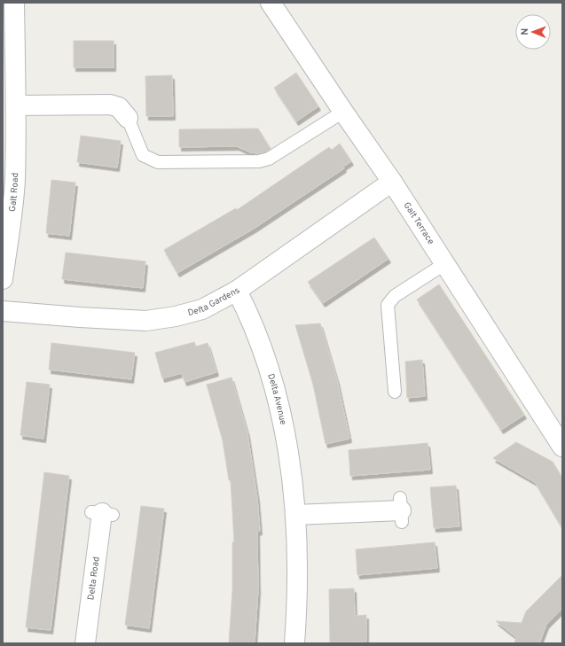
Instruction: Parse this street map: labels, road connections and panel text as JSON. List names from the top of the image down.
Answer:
{
  "streets": {
    "street": [
      "Galt Road",
      "Galt Terrace",
      "Delta Gardens",
      "Delta Avenue",
      "Delta Road"
    ]
  },
  "crossings": [
    ["Galt Terrace", "Delta Gardens"],
    ["Delta Gardens", "Delta Avenue"]
  ],
  "north": "left"
}
